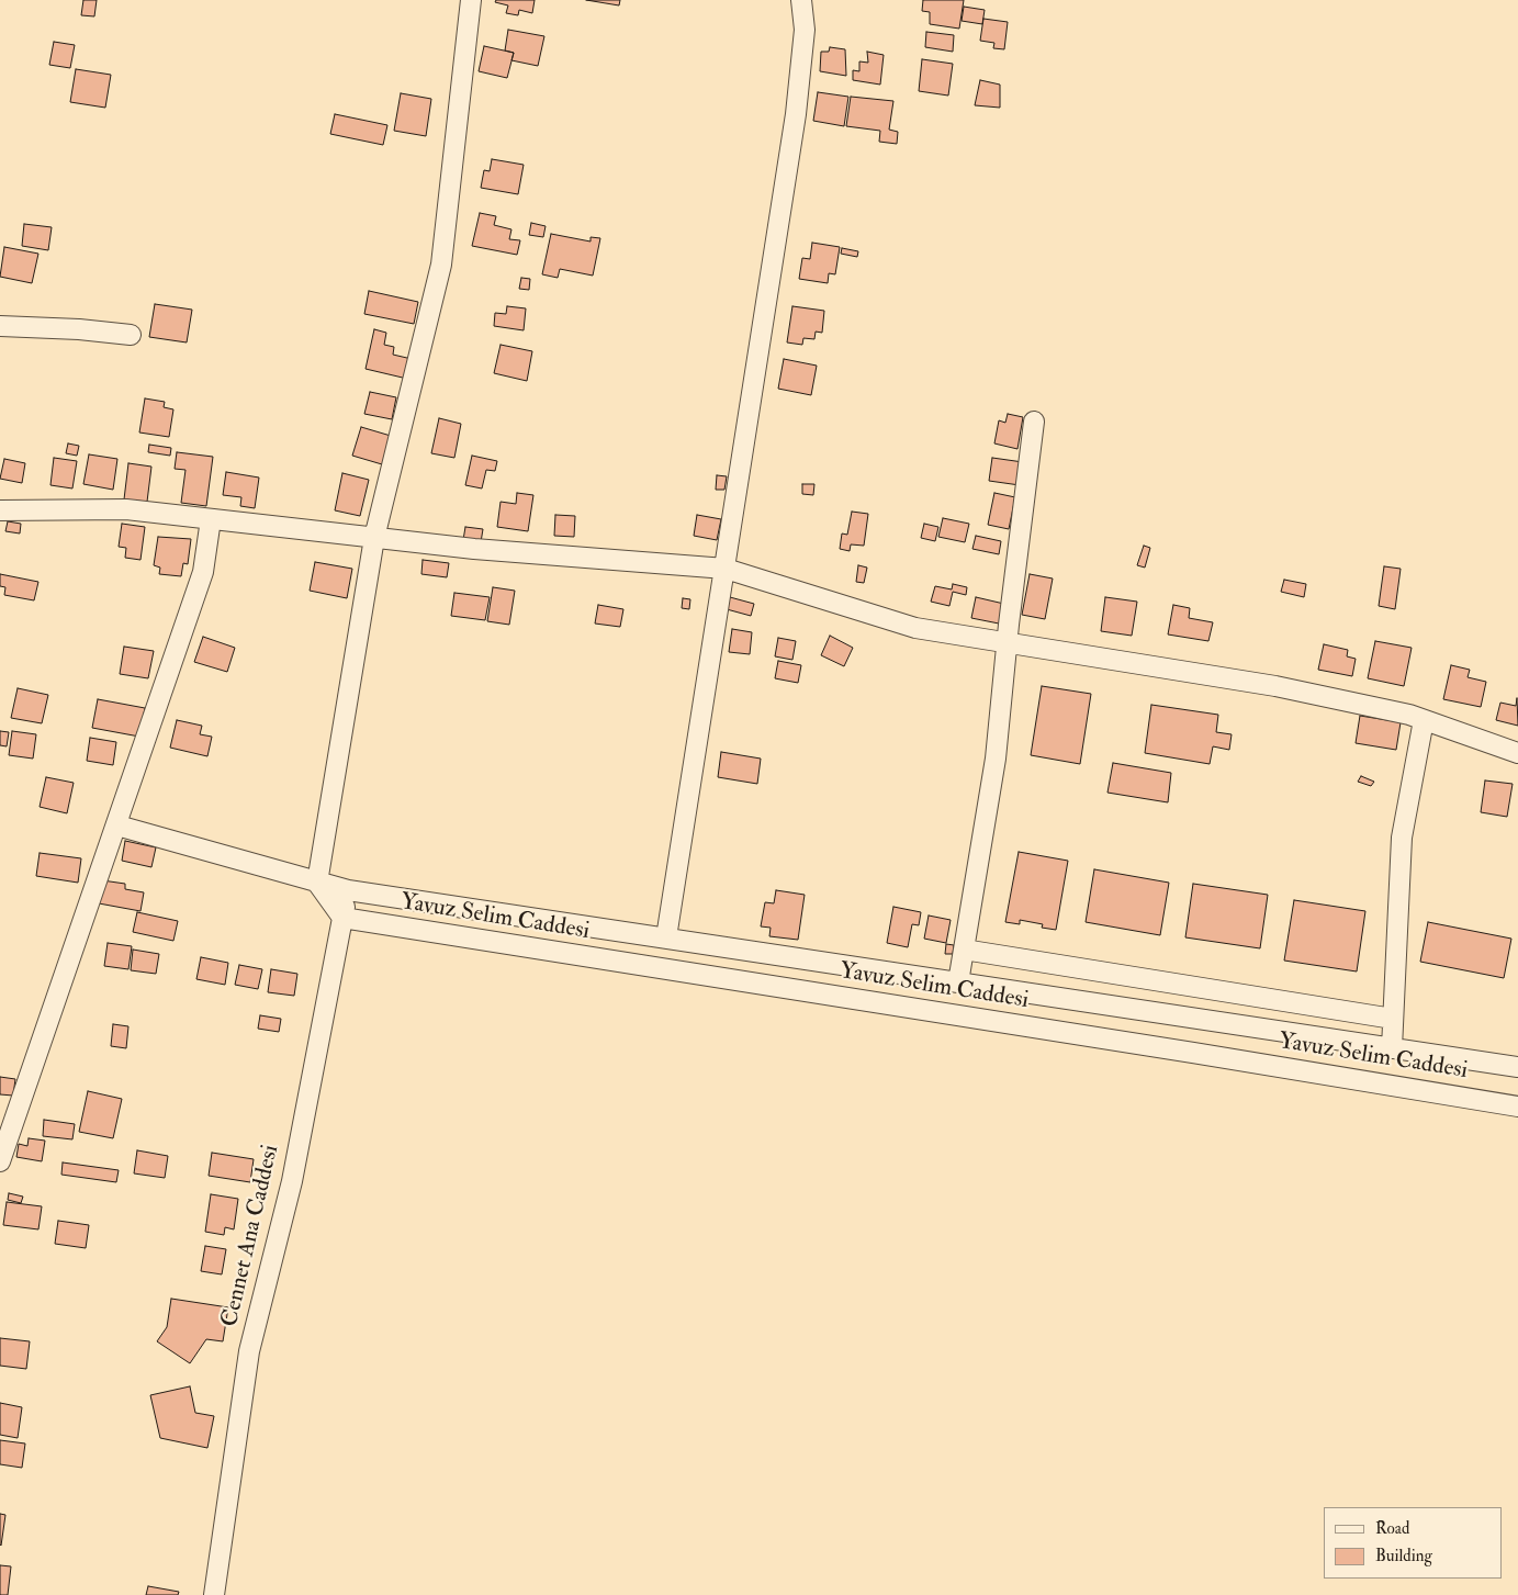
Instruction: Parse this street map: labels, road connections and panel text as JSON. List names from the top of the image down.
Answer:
{
  "streets": {
    "street": ["Yavuz Selim Caddesi", "Cennet Ana Caddesi"]
  },
  "crossings": [
    ["Yavuz Selim Caddesi", "Cennet Ana Caddesi"]
  ],
  "legend": ["Road", "Building"]
}
